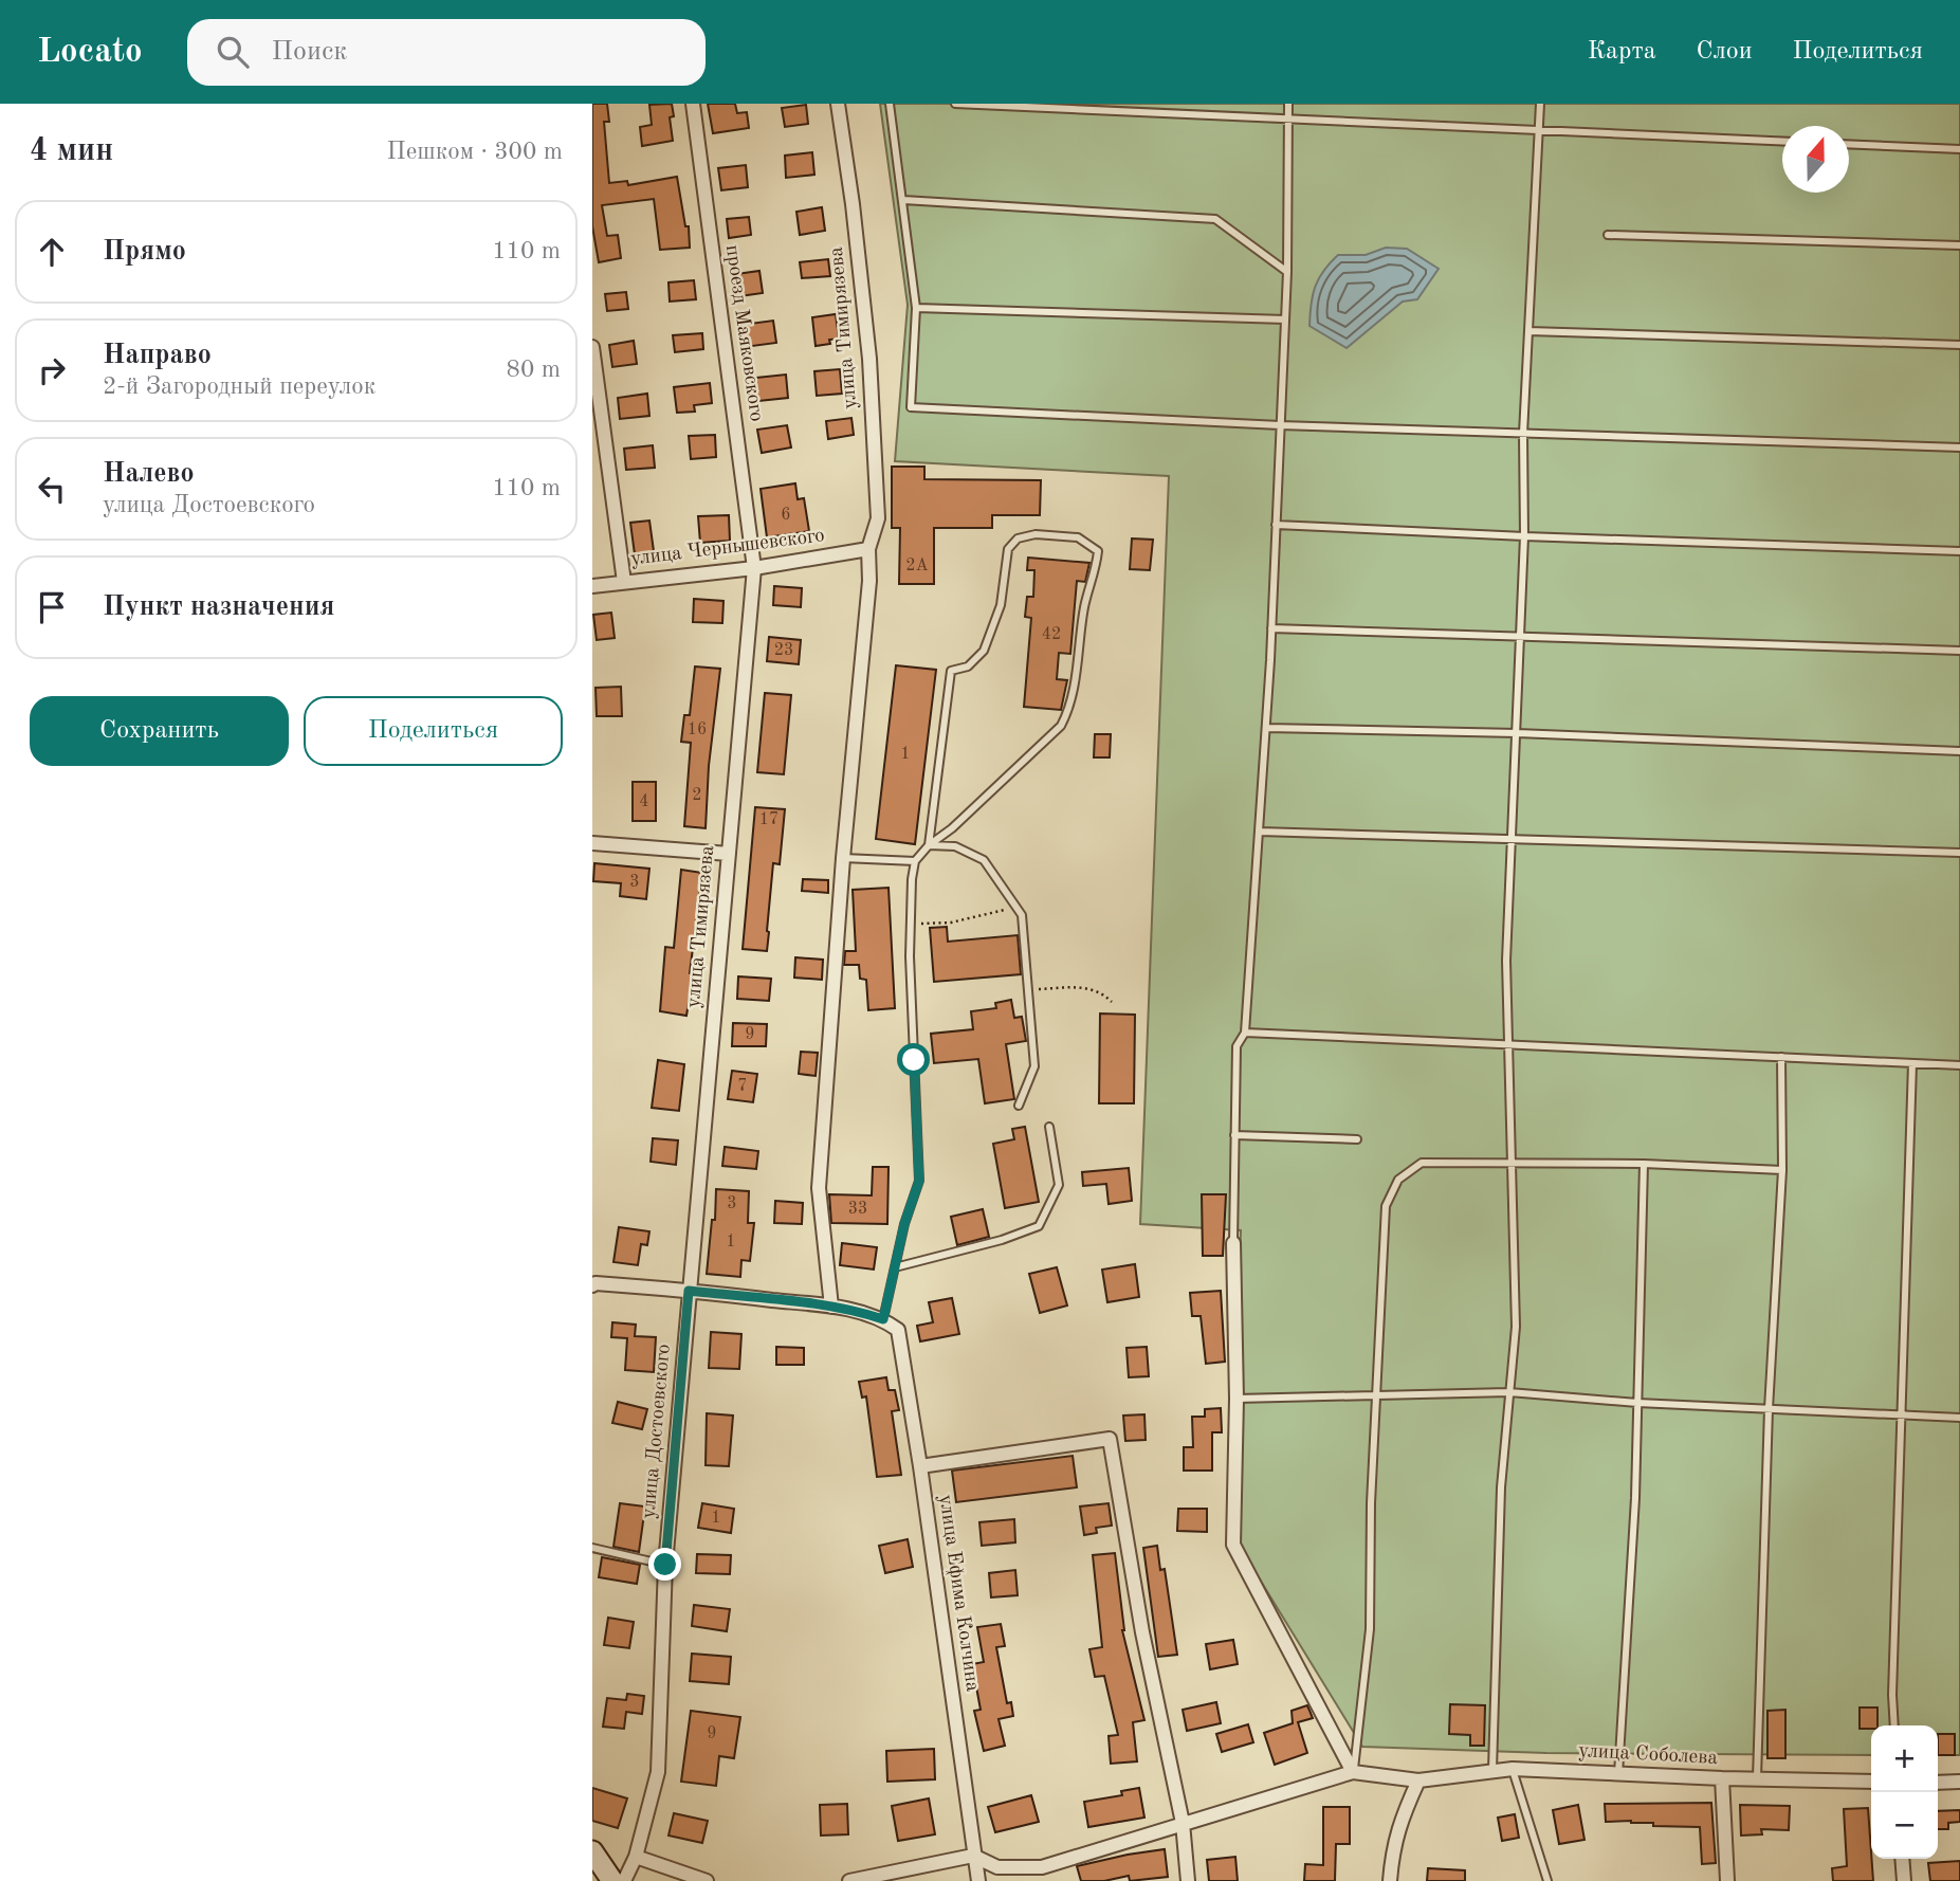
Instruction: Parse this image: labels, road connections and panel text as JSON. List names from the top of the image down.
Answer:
{
  "streets": {
    "street": [
      "улица Тимирязева",
      "проезд Маяковского",
      "улица Чернышевского",
      "улица Достоевского",
      "улица Ефима Колчина",
      "улица Соболева"
    ]
  },
  "crossings": [
    ["улица Тимирязева", "проезд Маяковского"],
    ["улица Тимирязева", "улица Чернышевского"],
    ["улица Тимирязева", "улица Достоевского"],
    ["проезд Маяковского", "улица Чернышевского"]
  ],
  "house_numbers": [
    "6",
    "2А",
    "42",
    "23",
    "16",
    "1",
    "2",
    "4",
    "17",
    "3",
    "9",
    "7",
    "3",
    "33",
    "1",
    "1",
    "9"
  ],
  "north": "top",
  "page": {
    "header": "Locato",
    "search": "Поиск",
    "nav": ["Карта", "Слои", "Поделиться"],
    "heading": ["4 мин", "Пешком · 300 m"],
    "list": [
      ["Прямо", "110 m"],
      ["Направо", "2-й Загородный переулок", "80 m"],
      ["Налево", "улица Достоевского", "110 m"],
      "Пункт назначения"
    ],
    "buttons": ["Сохранить", "Поделиться"],
    "map_buttons": ["+", "−"]
  }
}
